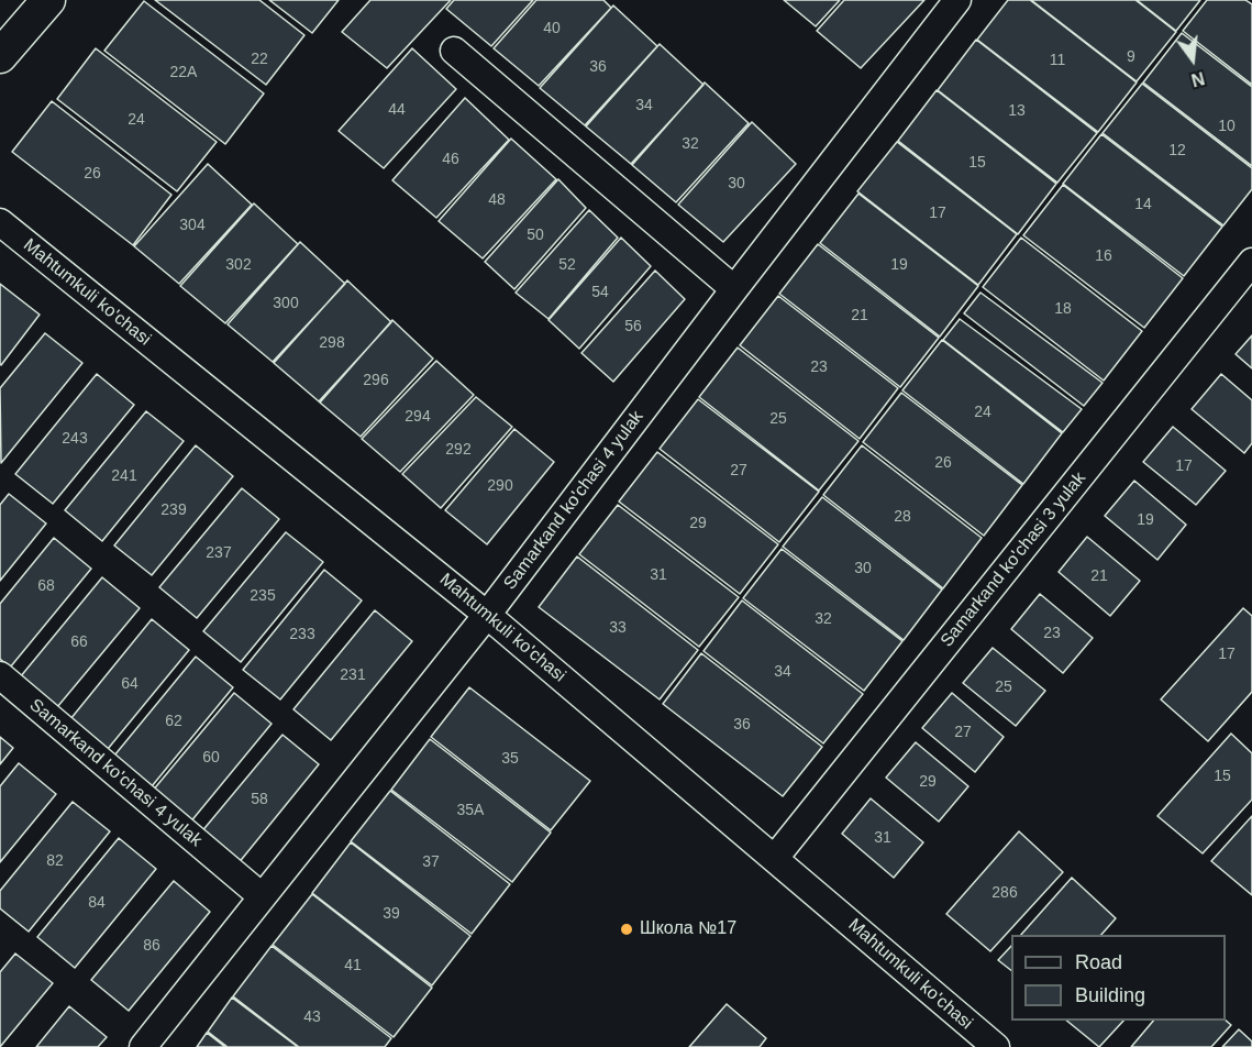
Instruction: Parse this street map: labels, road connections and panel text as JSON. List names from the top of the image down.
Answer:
{
  "streets": {
    "street": ["Mahtumkuli ko'chasi", "Samarkand ko'chasi 4 yulak", "Samarkand ko'chasi 3 yulak"]
  },
  "crossings": [
    ["Mahtumkuli ko'chasi", "Samarkand ko'chasi 4 yulak"],
    ["Mahtumkuli ko'chasi", "Samarkand ko'chasi 3 yulak"]
  ],
  "places": ["Школа №17"],
  "house_numbers": [
    "40",
    "9",
    "22",
    "11",
    "36",
    "22А",
    "34",
    "44",
    "13",
    "24",
    "10",
    "32",
    "12",
    "46",
    "15",
    "26",
    "30",
    "48",
    "14",
    "17",
    "304",
    "50",
    "16",
    "302",
    "52",
    "19",
    "54",
    "300",
    "18",
    "21",
    "56",
    "298",
    "23",
    "296",
    "24",
    "294",
    "25",
    "243",
    "292",
    "26",
    "17",
    "27",
    "241",
    "290",
    "239",
    "28",
    "19",
    "29",
    "237",
    "30",
    "31",
    "21",
    "68",
    "235",
    "32",
    "33",
    "23",
    "233",
    "66",
    "17",
    "34",
    "231",
    "64",
    "25",
    "62",
    "36",
    "27",
    "60",
    "35",
    "15",
    "29",
    "58",
    "35A",
    "31",
    "82",
    "37",
    "286",
    "84",
    "39",
    "86",
    "41",
    "43"
  ],
  "legend": ["Road", "Building"],
  "north": "bottom"
}
